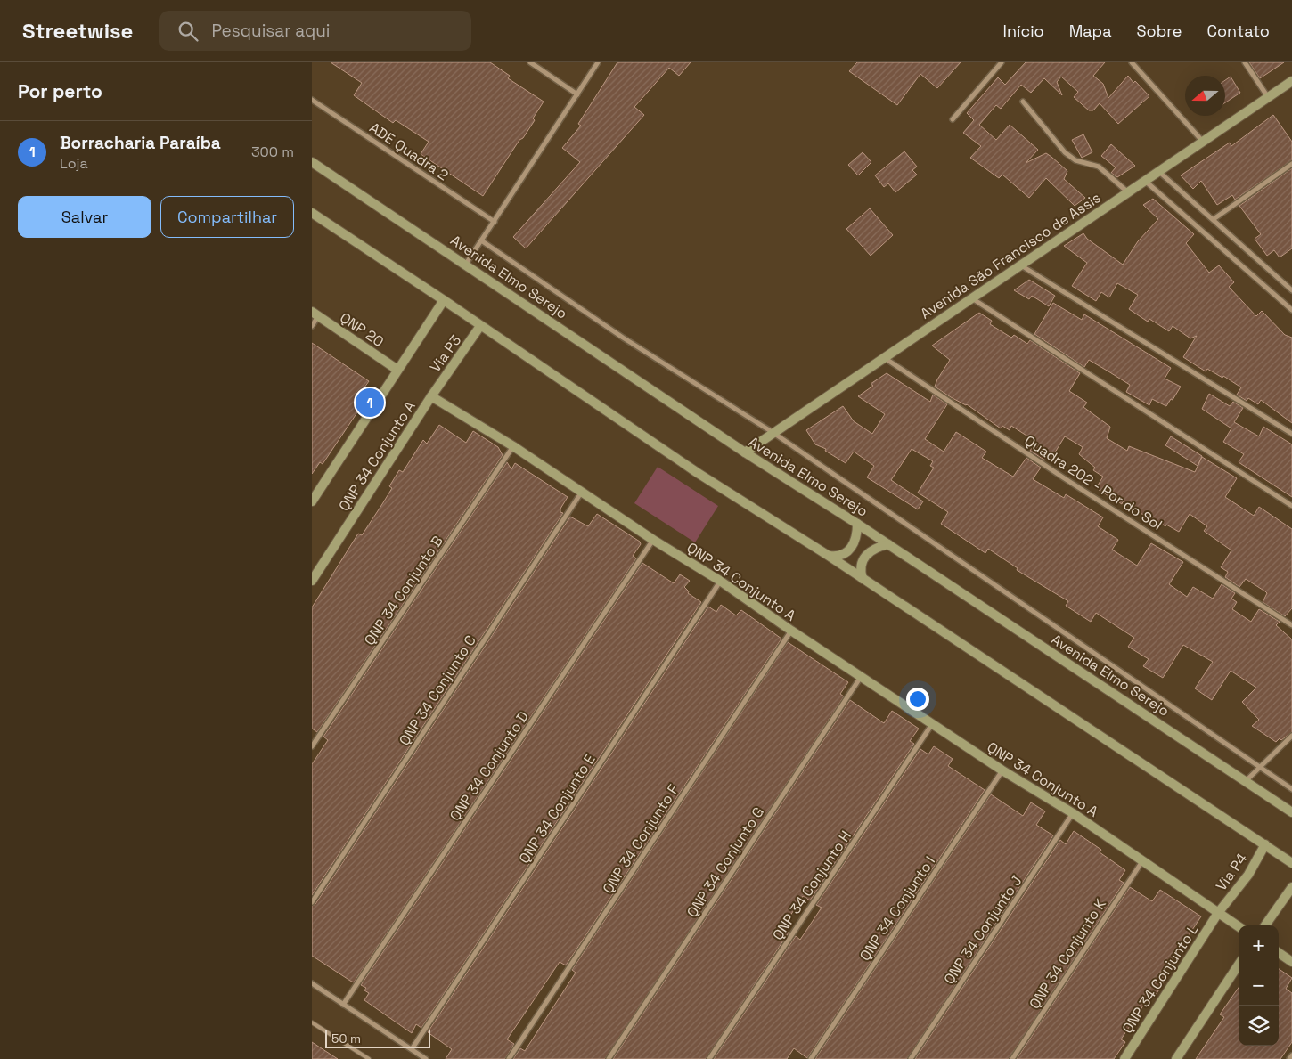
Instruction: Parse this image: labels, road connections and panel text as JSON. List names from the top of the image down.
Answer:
{
  "streets": {
    "street": [
      "ADE Quadra 2",
      "Avenida São Francisco de Assis",
      "Avenida Elmo Serejo",
      "QNP 20",
      "Via P3",
      "QNP 34 Conjunto A",
      "Quadra 202 - Por do Sol",
      "QNP 34 Conjunto B",
      "QNP 34 Conjunto C",
      "QNP 34 Conjunto D",
      "QNP 34 Conjunto E",
      "QNP 34 Conjunto F",
      "QNP 34 Conjunto G",
      "Via P4",
      "QNP 34 Conjunto H",
      "QNP 34 Conjunto I",
      "QNP 34 Conjunto J",
      "QNP 34 Conjunto K",
      "QNP 34 Conjunto L"
    ]
  },
  "crossings": [
    ["Avenida São Francisco de Assis", "Avenida Elmo Serejo"],
    ["Avenida São Francisco de Assis", "Quadra 202 - Por do Sol"],
    ["QNP 20", "Via P3"],
    ["Via P3", "QNP 34 Conjunto A"],
    ["QNP 34 Conjunto A", "QNP 34 Conjunto B"],
    ["QNP 34 Conjunto A", "QNP 34 Conjunto C"],
    ["QNP 34 Conjunto A", "QNP 34 Conjunto D"],
    ["QNP 34 Conjunto A", "QNP 34 Conjunto E"],
    ["QNP 34 Conjunto A", "QNP 34 Conjunto F"],
    ["QNP 34 Conjunto A", "QNP 34 Conjunto G"],
    ["QNP 34 Conjunto A", "Via P4"],
    ["QNP 34 Conjunto A", "QNP 34 Conjunto H"],
    ["QNP 34 Conjunto A", "QNP 34 Conjunto I"],
    ["QNP 34 Conjunto A", "QNP 34 Conjunto J"],
    ["QNP 34 Conjunto A", "QNP 34 Conjunto K"],
    ["QNP 34 Conjunto A", "QNP 34 Conjunto L"],
    ["Via P4", "QNP 34 Conjunto L"]
  ],
  "scale_bar": "50 m",
  "north": "left",
  "page": {
    "header": "Streetwise",
    "search": "Pesquisar aqui",
    "nav": [
      "Início",
      "Mapa",
      "Sobre",
      "Contato"
    ],
    "heading": "Por perto",
    "list": [
      {
        "mark": "1",
        "name": "Borracharia Paraíba",
        "note": "Loja",
        "value": "300 m"
      }
    ],
    "buttons": ["Salvar", "Compartilhar"],
    "pins": "1",
    "map_buttons": ["+", "−"],
    "scale": "50 m"
  }
}
